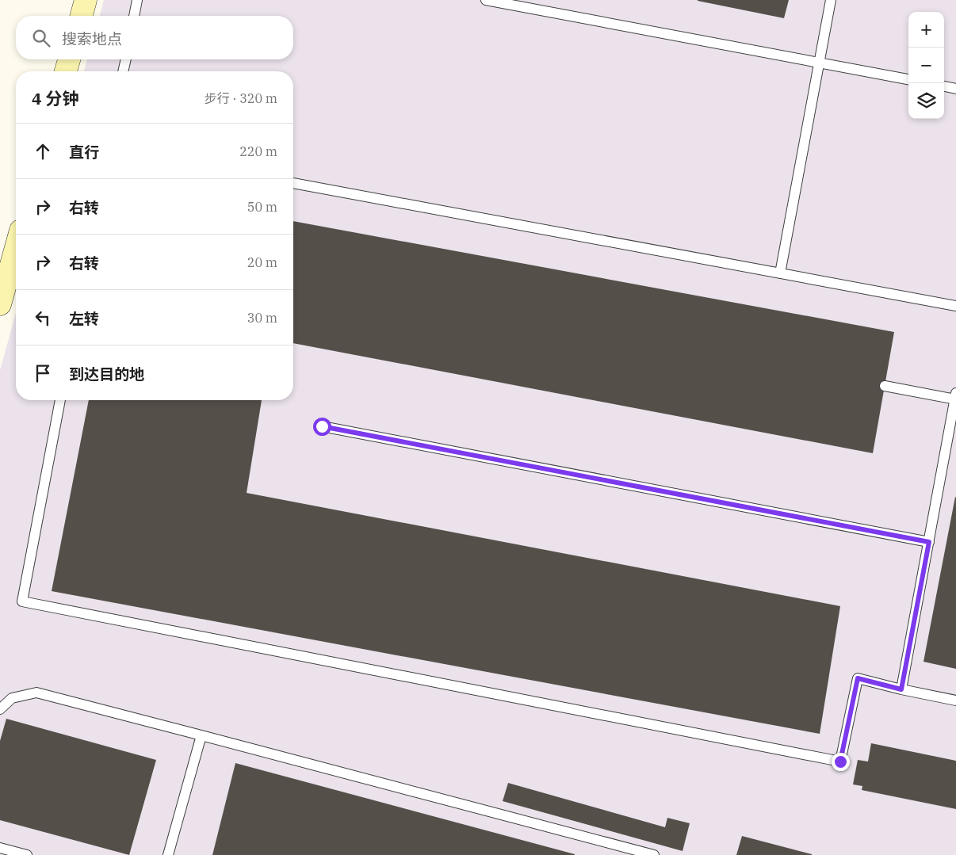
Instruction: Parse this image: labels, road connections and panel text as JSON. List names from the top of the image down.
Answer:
{
  "page": {
    "map_buttons": ["+", "−"],
    "search": "搜索地点",
    "heading": ["4 分钟", "步行 · 320 m"],
    "list": [
      ["直行", "220 m"],
      ["右转", "50 m"],
      ["右转", "20 m"],
      ["左转", "30 m"],
      "到达目的地"
    ]
  }
}
